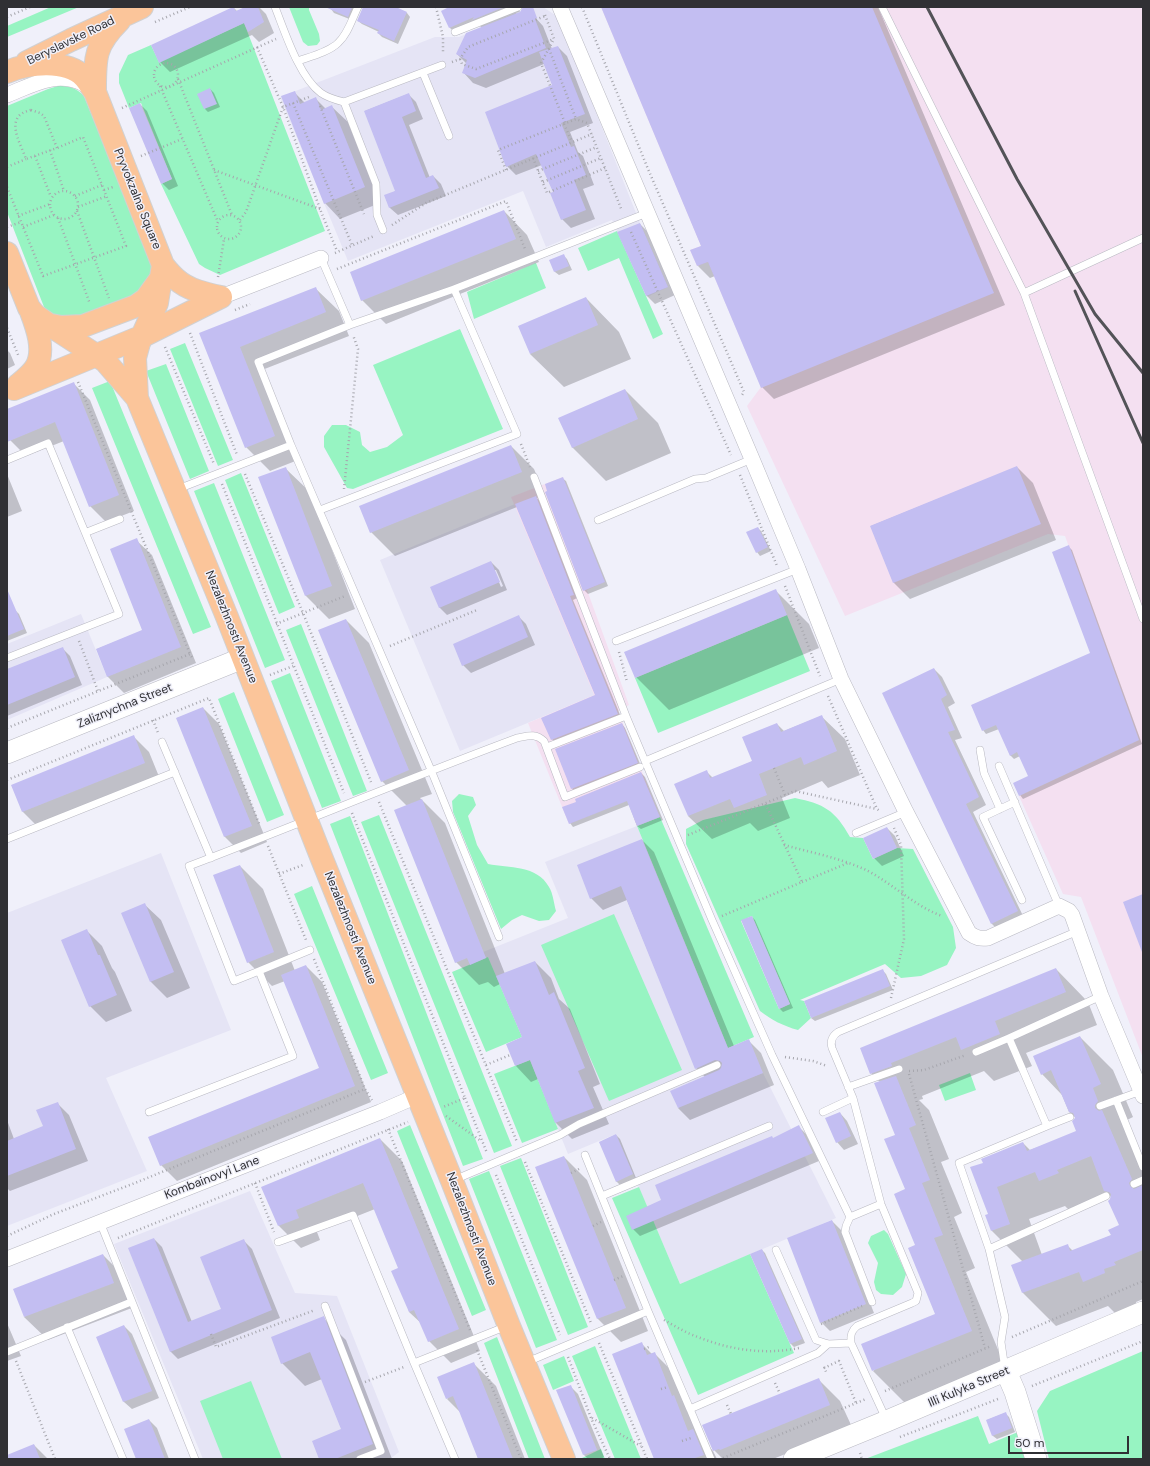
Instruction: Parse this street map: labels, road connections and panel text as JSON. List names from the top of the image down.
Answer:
{
  "streets": {
    "main road": ["Beryslavske Road", "Pryvokzalna Square", "Nezalezhnosti Avenue"],
    "street": ["Zaliznychna Street", "Kombainovyi Lane", "Illi Kulyka Street"]
  },
  "crossings": [
    ["Beryslavske Road", "Pryvokzalna Square"],
    ["Pryvokzalna Square", "Nezalezhnosti Avenue"],
    ["Nezalezhnosti Avenue", "Zaliznychna Street"],
    ["Nezalezhnosti Avenue", "Kombainovyi Lane"]
  ],
  "scale_bar": "50 m"
}
